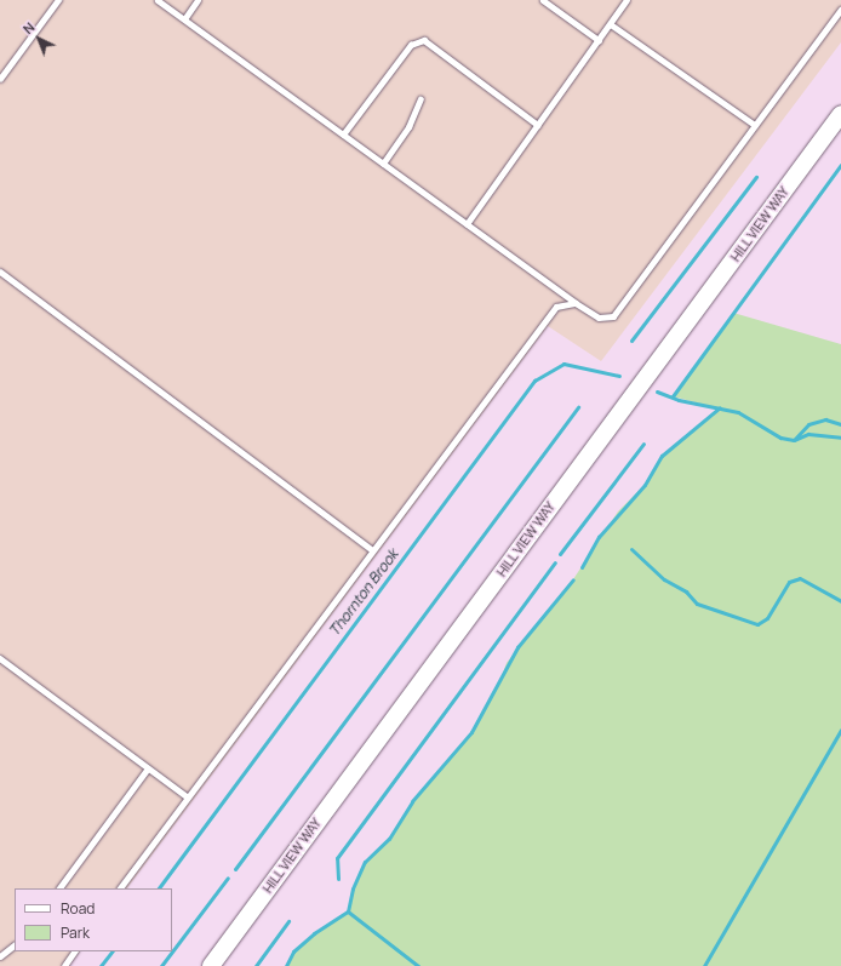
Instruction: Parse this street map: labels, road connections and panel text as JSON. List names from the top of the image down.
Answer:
{
  "streets": {
    "main road": ["HILL VIEW WAY"]
  },
  "water": ["Thornton Brook"],
  "legend": ["Road", "Park"],
  "north": "top left"
}
